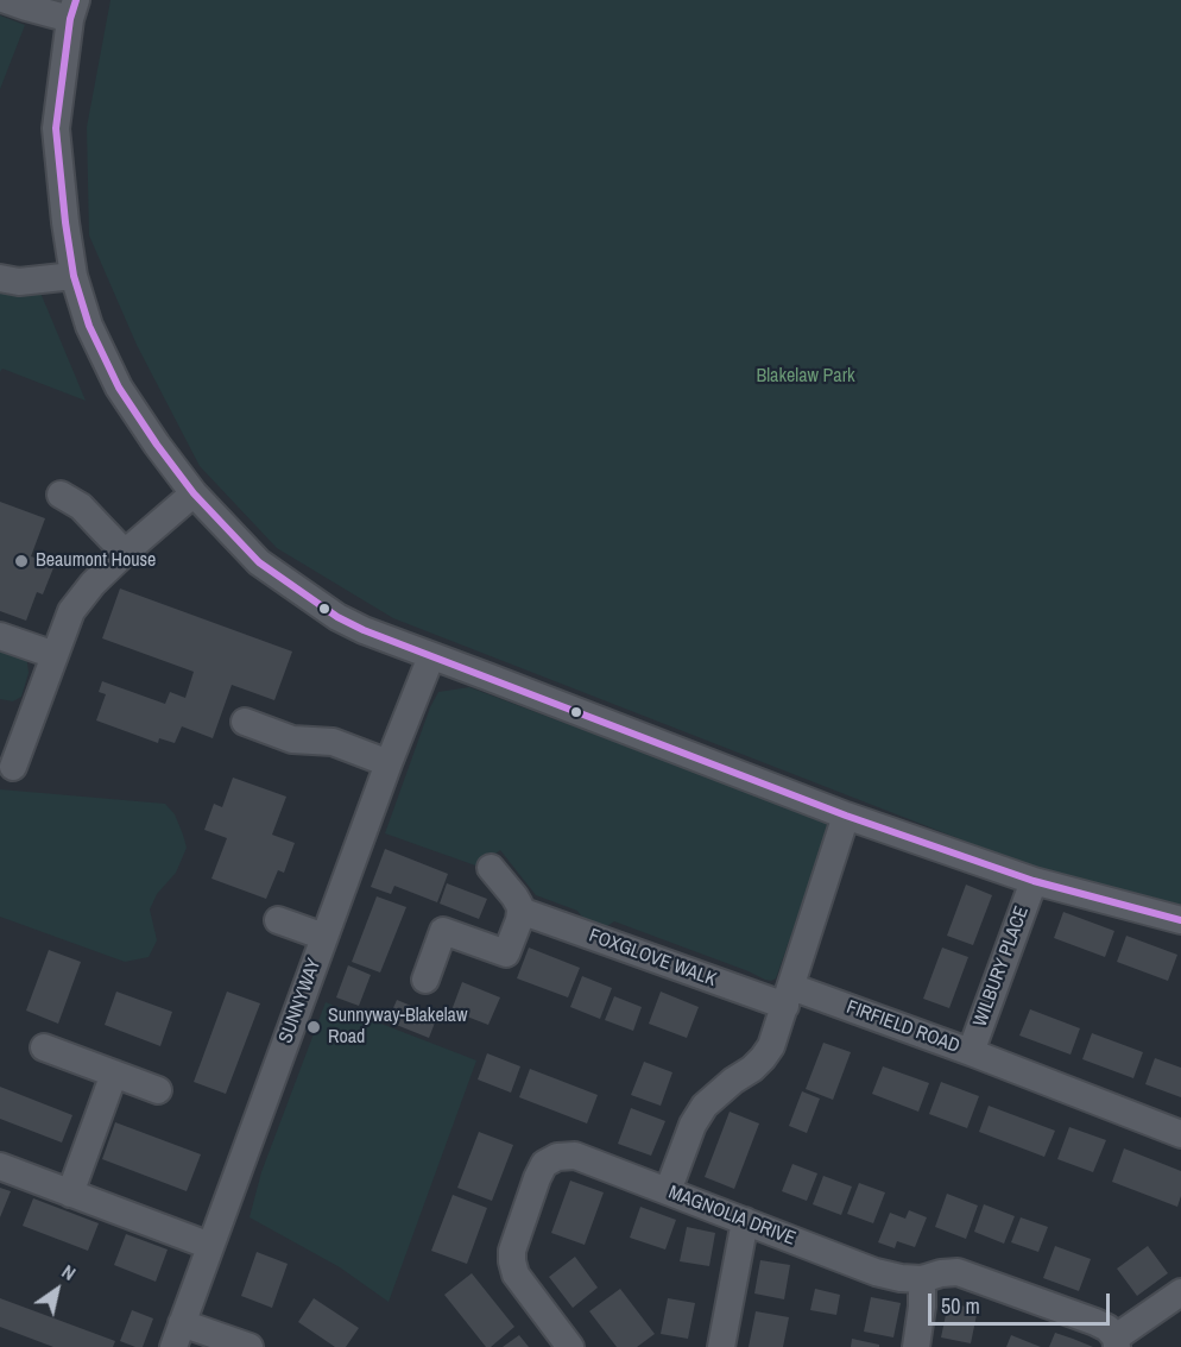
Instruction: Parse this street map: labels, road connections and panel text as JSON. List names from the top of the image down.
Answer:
{
  "streets": {
    "street": [
      "FOXGLOVE WALK",
      "WILBURY PLACE",
      "SUNNYWAY",
      "FIRFIELD ROAD",
      "MAGNOLIA DRIVE"
    ]
  },
  "crossings": [
    ["FOXGLOVE WALK", "FIRFIELD ROAD"],
    ["WILBURY PLACE", "FIRFIELD ROAD"]
  ],
  "parks": ["Blakelaw Park"],
  "places": ["Beaumont House", "Sunnyway-Blakelaw Road"],
  "scale_bar": "50 m",
  "north": "top right"
}
